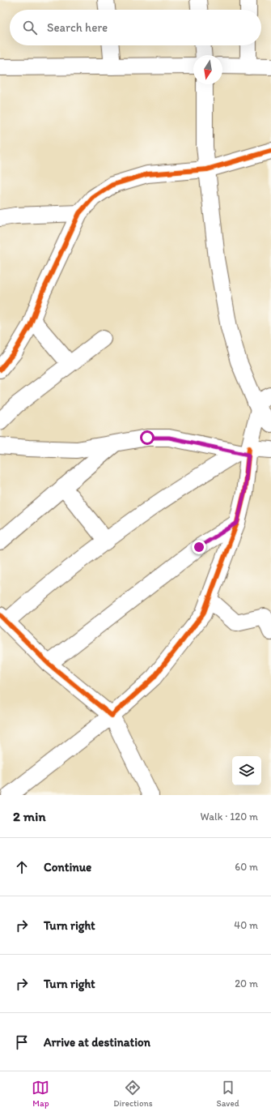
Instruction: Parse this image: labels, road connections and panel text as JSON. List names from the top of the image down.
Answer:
{
  "north": "bottom",
  "page": {
    "search": "Search here",
    "heading": ["2 min", "Walk · 120 m"],
    "list": [
      ["Continue", "60 m"],
      ["Turn right", "40 m"],
      ["Turn right", "20 m"],
      "Arrive at destination"
    ],
    "nav": ["Map", "Directions", "Saved"]
  }
}
